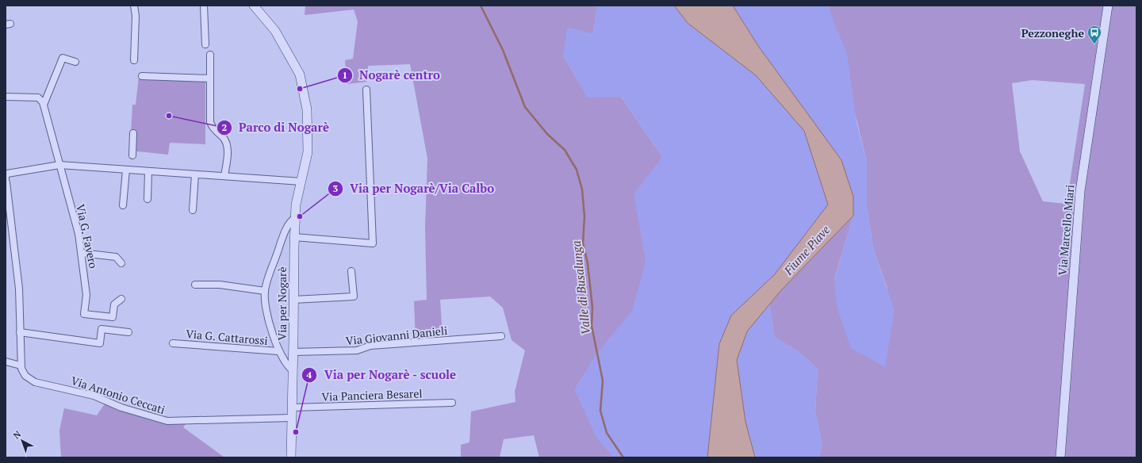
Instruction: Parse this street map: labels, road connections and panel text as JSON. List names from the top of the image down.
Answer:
{
  "streets": {
    "street": [
      "Via Marcello Miari",
      "Via G. Favero",
      "Via per Nogarè",
      "Via Giovanni Danieli",
      "Via G. Cattarossi",
      "Via Antonio Ceccati",
      "Via Panciera Besarel"
    ]
  },
  "crossings": [
    ["Via per Nogarè", "Via Giovanni Danieli"],
    ["Via per Nogarè", "Via G. Cattarossi"],
    ["Via per Nogarè", "Via Antonio Ceccati"],
    ["Via per Nogarè", "Via Panciera Besarel"]
  ],
  "water": ["Fiume Piave", "Valle di Busalunga"],
  "places": {
    "bus stop": ["Pezzoneghe"],
    "other": [
      "Nogarè centro",
      "Parco di Nogarè",
      "Via per Nogarè/Via Calbo",
      "Via per Nogarè - scuole"
    ]
  },
  "north": "top left"
}
